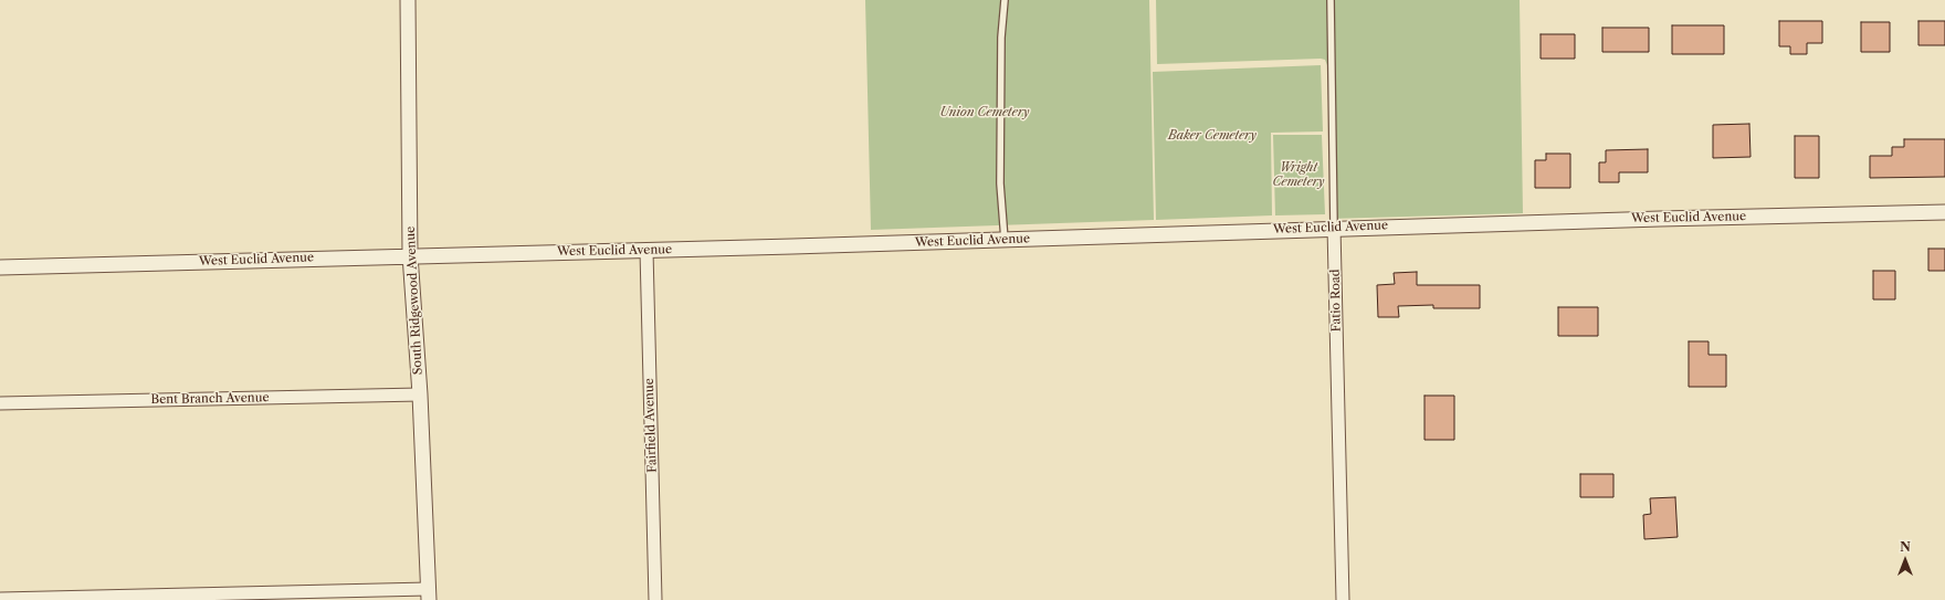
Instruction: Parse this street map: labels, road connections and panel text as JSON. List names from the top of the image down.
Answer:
{
  "streets": {
    "street": [
      "West Euclid Avenue",
      "South Ridgewood Avenue",
      "Fatio Road",
      "Bent Branch Avenue",
      "Fairfield Avenue"
    ]
  },
  "crossings": [
    ["West Euclid Avenue", "South Ridgewood Avenue"],
    ["West Euclid Avenue", "Fatio Road"],
    ["West Euclid Avenue", "Fairfield Avenue"],
    ["South Ridgewood Avenue", "Bent Branch Avenue"]
  ],
  "parks": ["Union Cemetery", "Baker Cemetery", "Wright Cemetery"],
  "north": "top"
}
